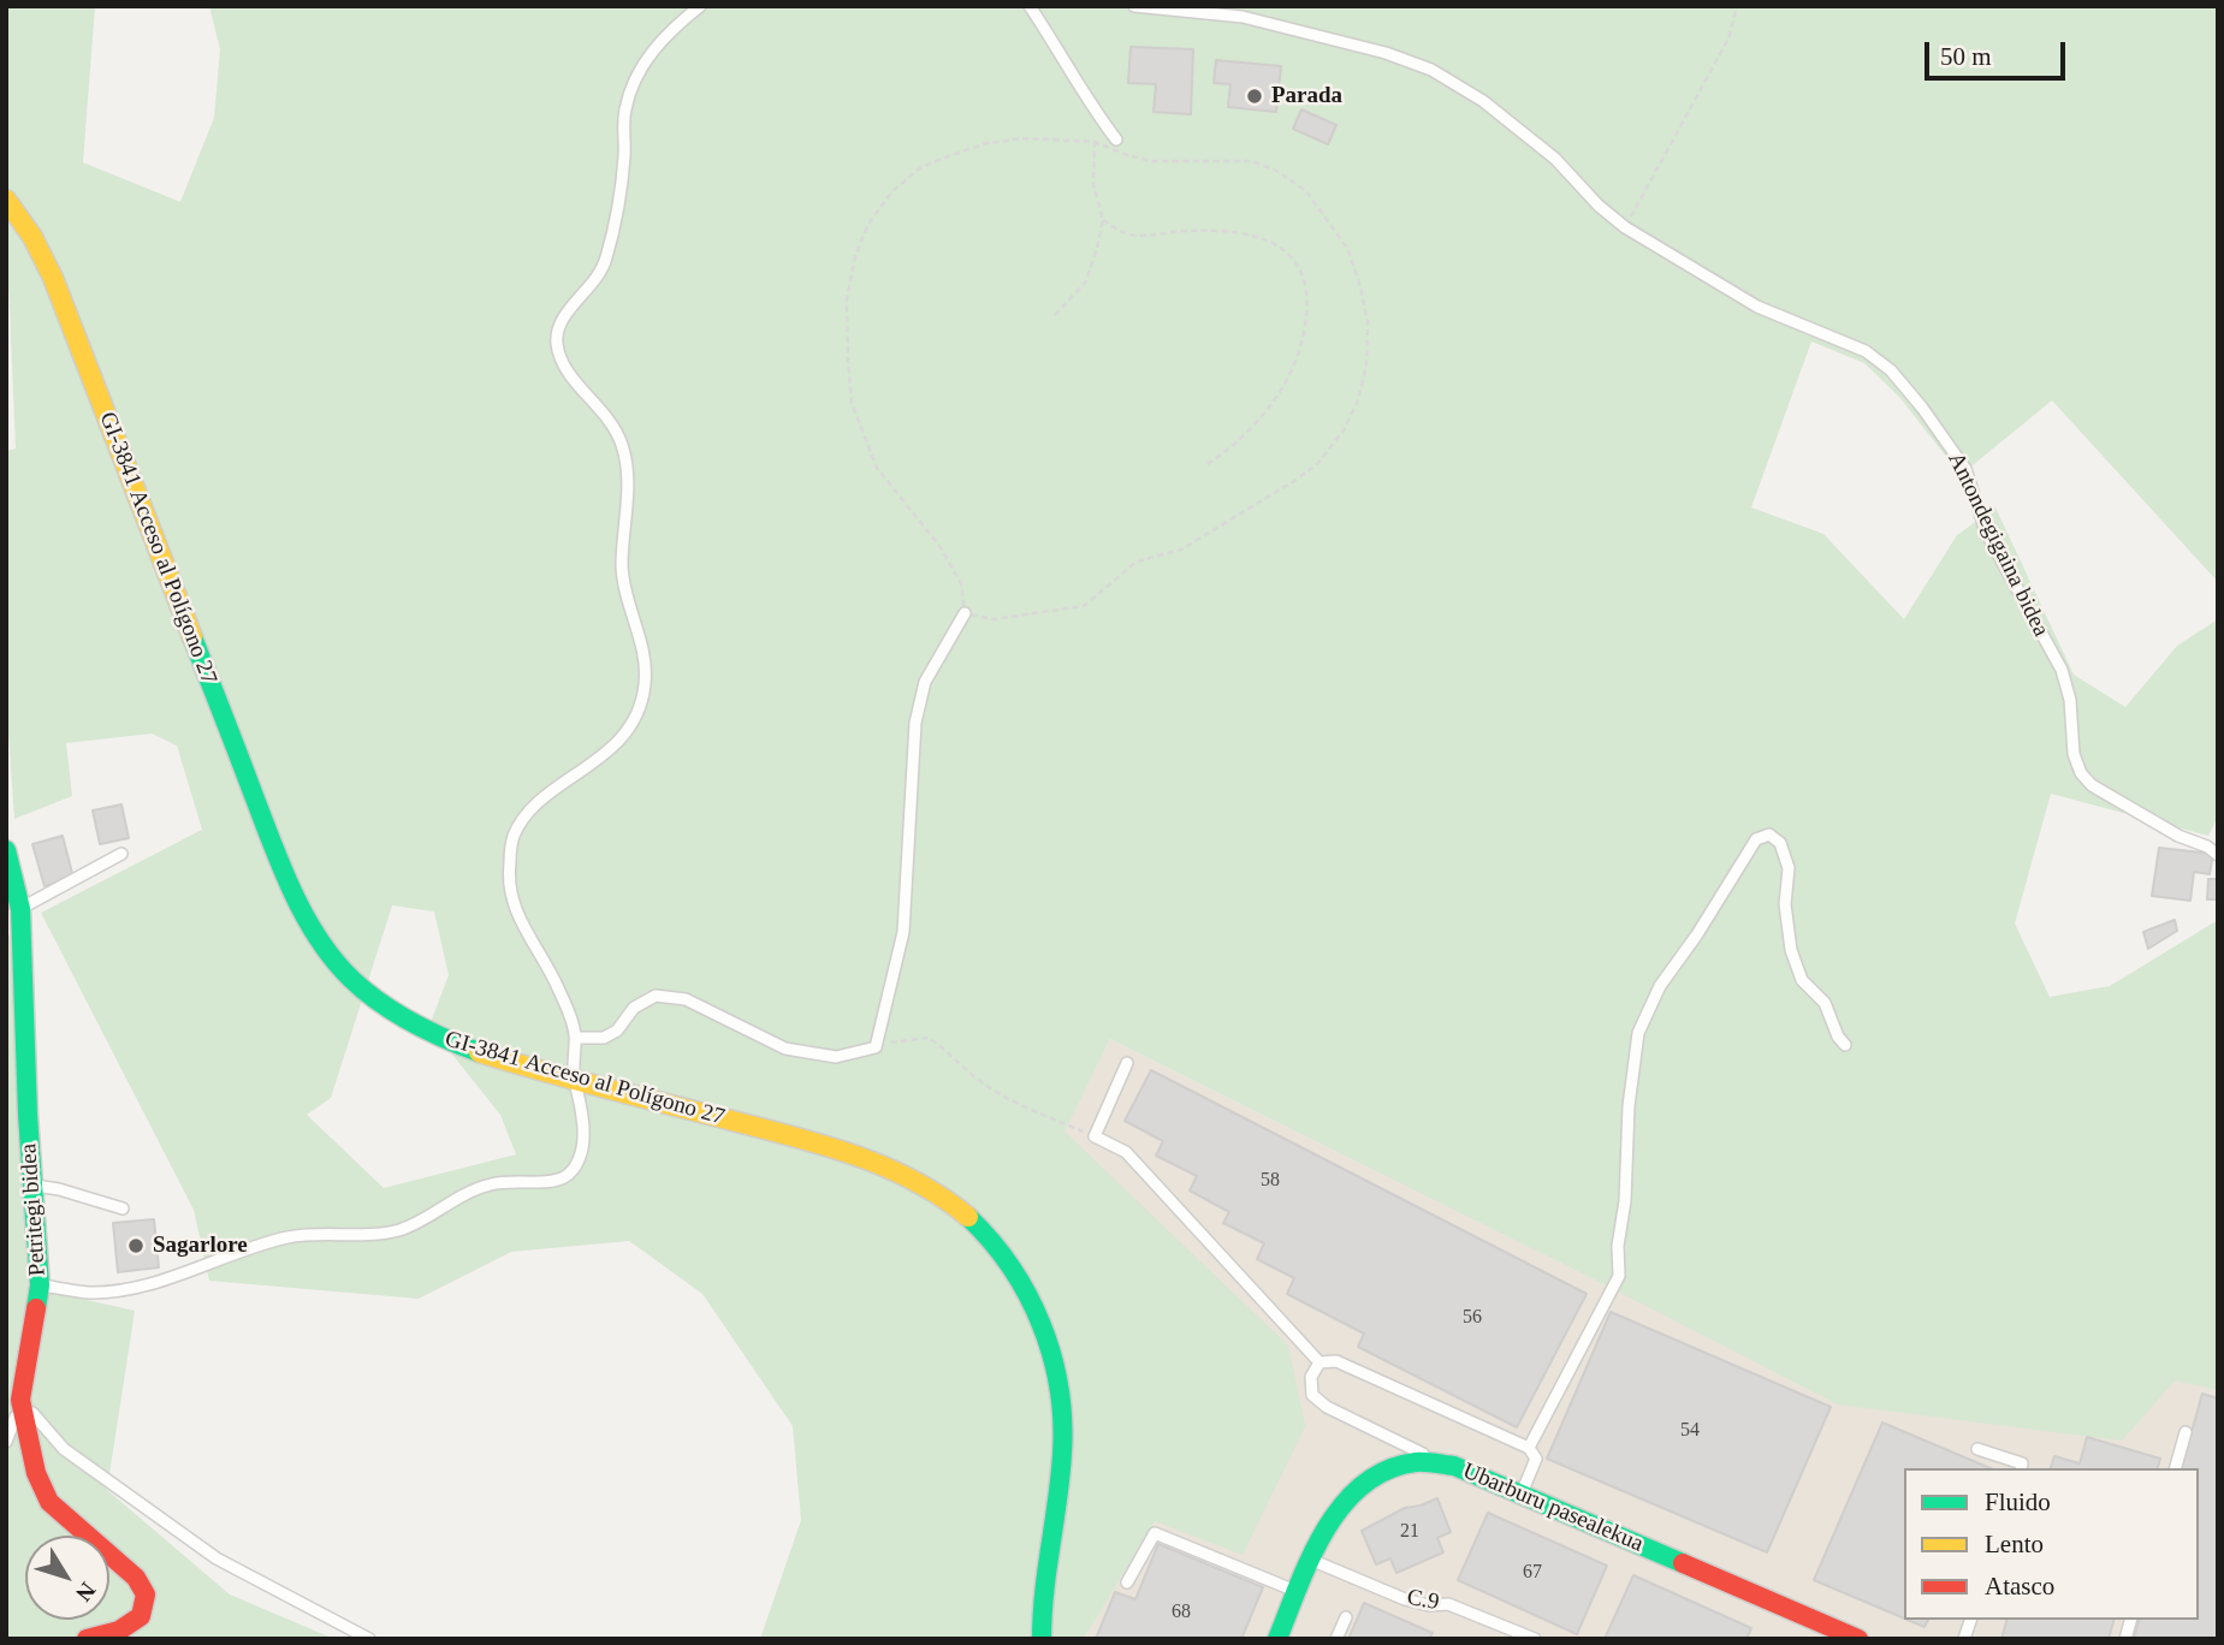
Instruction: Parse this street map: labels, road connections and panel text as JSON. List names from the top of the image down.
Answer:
{
  "streets": {
    "main road": ["GI-3841 Acceso al Polígono 27", "Petritegi bidea", "Ubarburu pasealekua"],
    "lane": ["Antondegigaina bidea", "C.9"]
  },
  "crossings": [
    ["Ubarburu pasealekua", "C.9"]
  ],
  "places": ["Parada", "Sagarlore"],
  "house_numbers": [
    "58",
    "56",
    "54",
    "21",
    "67",
    "68"
  ],
  "legend": ["Fluido", "Lento", "Atasco"],
  "scale_bar": "50 m",
  "north": "bottom right"
}
